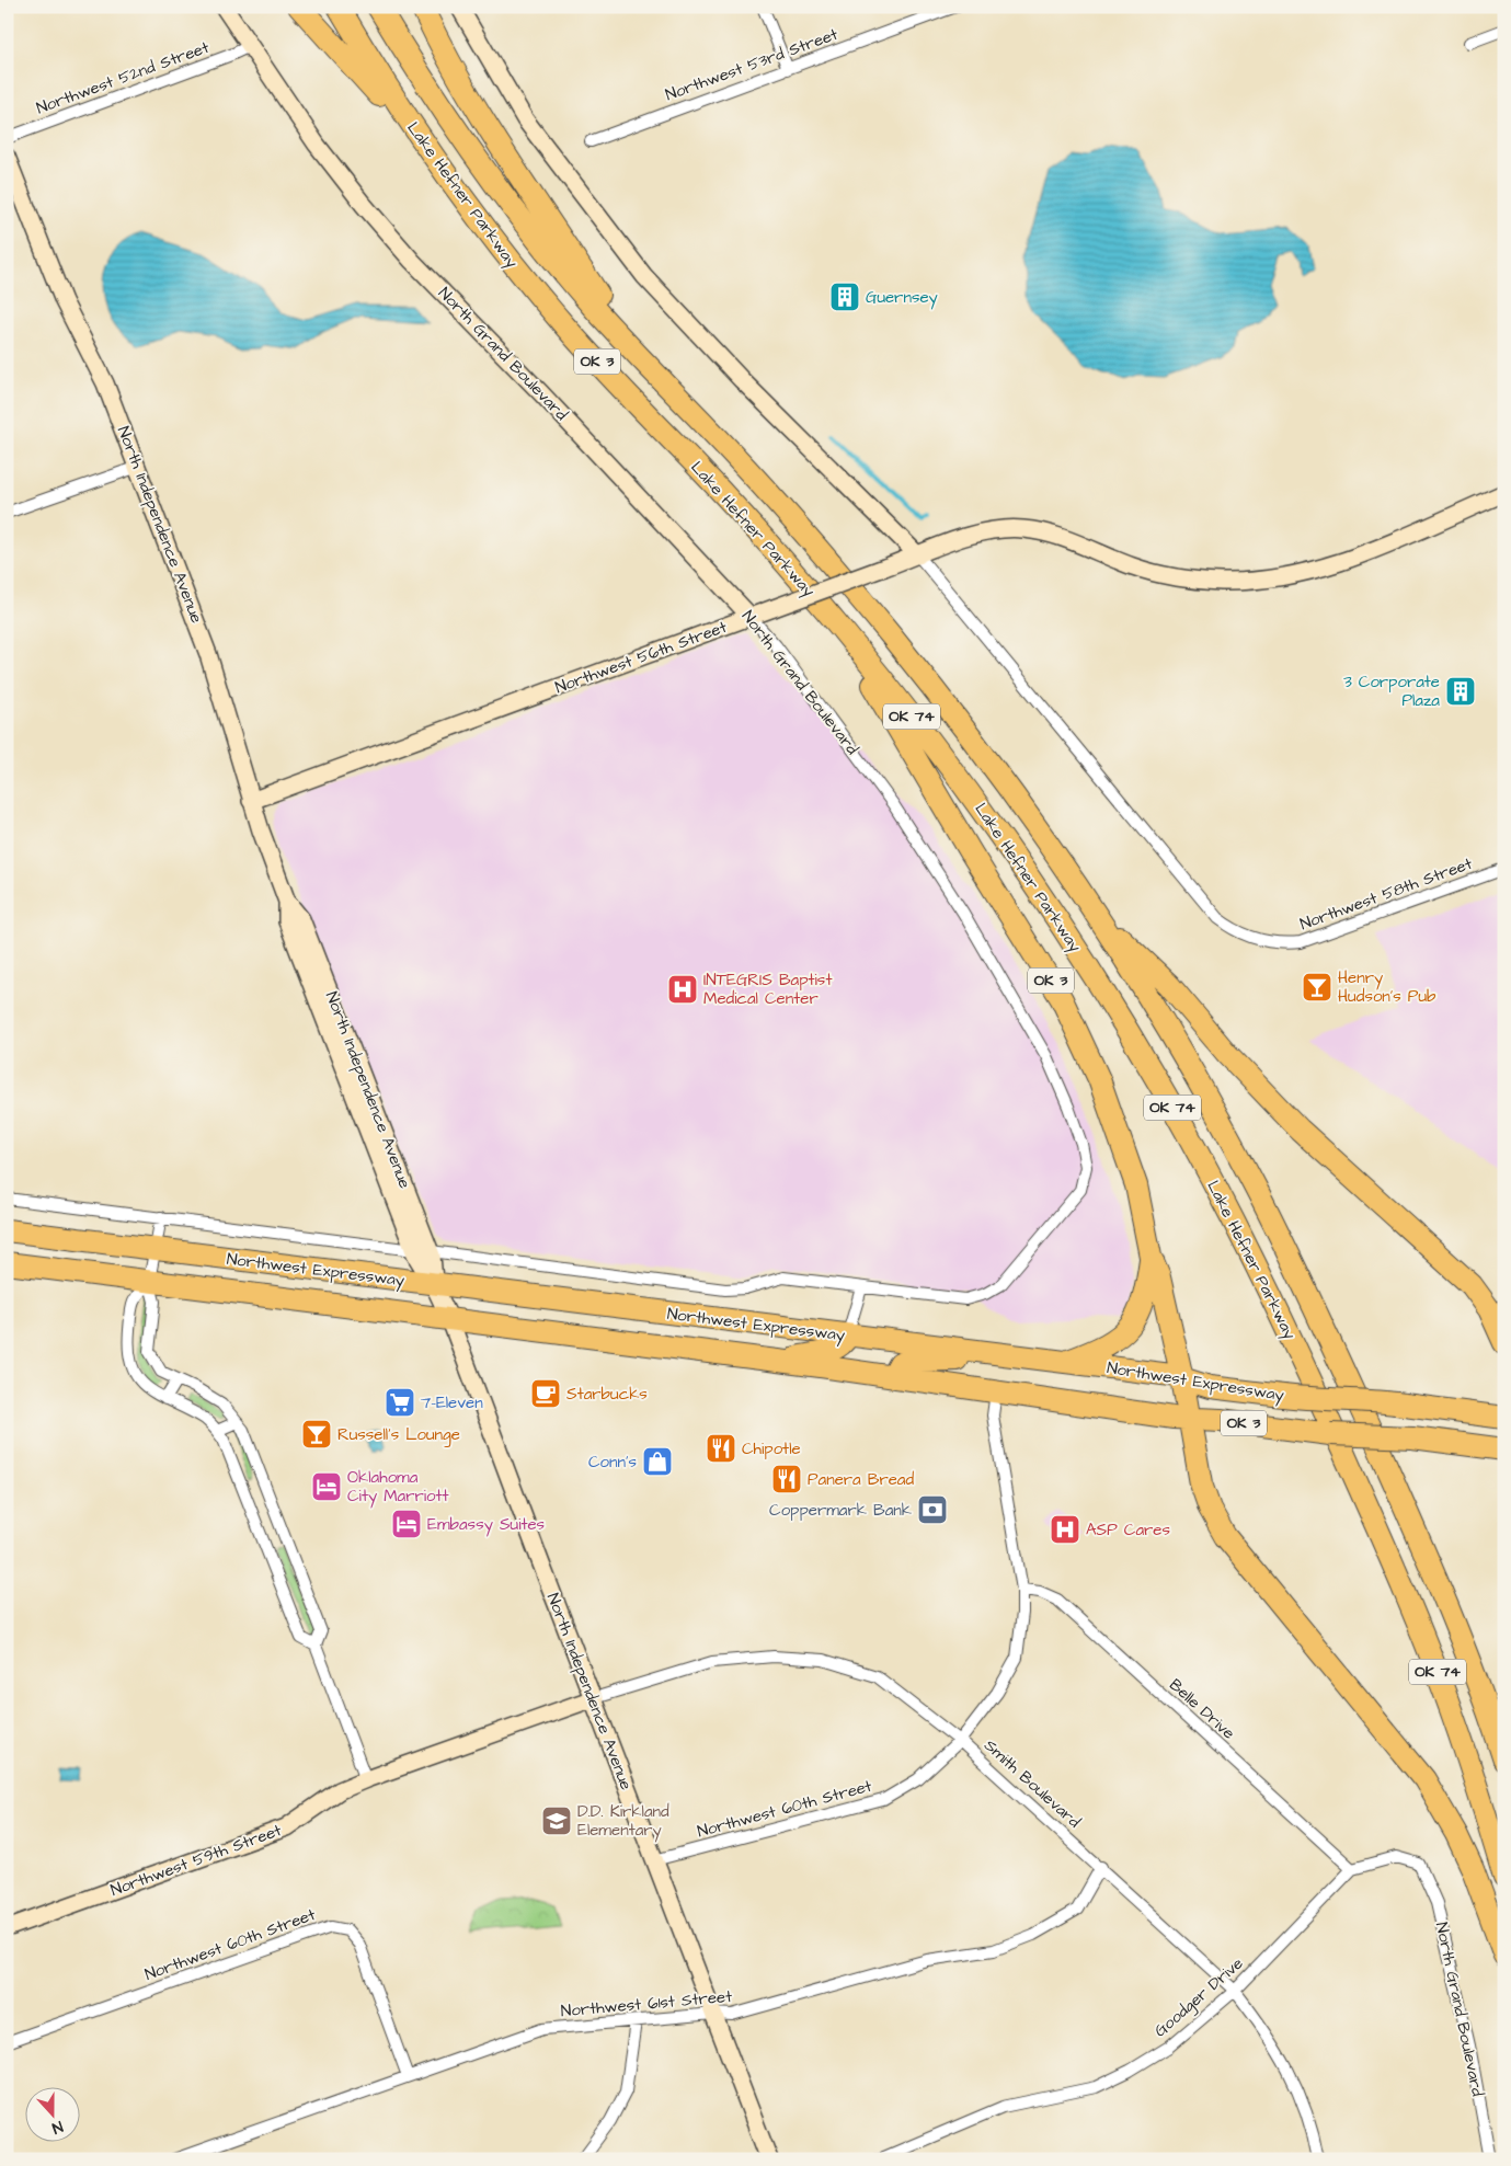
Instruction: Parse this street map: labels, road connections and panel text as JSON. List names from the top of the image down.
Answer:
{
  "streets": {
    "highway": [
      "Lake Hefner Parkway",
      "OK 3",
      "OK 74",
      "Northwest Expressway"
    ],
    "street": [
      "Northwest 53rd Street",
      "Northwest 52nd Street",
      "North Grand Boulevard",
      "North Independence Avenue",
      "Northwest 56th Street",
      "Northwest 58th Street",
      "Belle Drive",
      "Smith Boulevard",
      "Northwest 60th Street",
      "Northwest 59th Street",
      "Goodger Drive",
      "Northwest 61st Street"
    ]
  },
  "crossings": [
    ["Northwest 52nd Street", "North Grand Boulevard"],
    ["Lake Hefner Parkway", "OK 3"],
    ["North Grand Boulevard", "Northwest 56th Street"],
    ["North Grand Boulevard", "Northwest Expressway"],
    ["North Grand Boulevard", "Belle Drive"],
    ["North Grand Boulevard", "Goodger Drive"],
    ["OK 3", "Northwest Expressway"],
    ["North Independence Avenue", "Northwest 56th Street"],
    ["North Independence Avenue", "Northwest Expressway"],
    ["North Independence Avenue", "Smith Boulevard"],
    ["North Independence Avenue", "Northwest 60th Street"],
    ["North Independence Avenue", "Northwest 59th Street"],
    ["North Independence Avenue", "Northwest 61st Street"],
    ["Northwest 56th Street", "Northwest 58th Street"],
    ["Northwest Expressway", "Northwest 60th Street"],
    ["Belle Drive", "Northwest 60th Street"],
    ["Belle Drive", "Goodger Drive"],
    ["Smith Boulevard", "Northwest 60th Street"],
    ["Smith Boulevard", "Northwest 59th Street"],
    ["Smith Boulevard", "Goodger Drive"],
    ["Smith Boulevard", "Northwest 61st Street"],
    ["Northwest 60th Street", "Northwest 61st Street"]
  ],
  "places": {
    "building": ["Guernsey", "3 Corporate Plaza"],
    "bar": ["Henry Hudson's Pub", "Russell's Lounge"],
    "hospital": ["INTEGRIS Baptist Medical Center", "ASP Cares"],
    "cafe": ["Starbucks"],
    "supermarket": ["7-Eleven"],
    "restaurant": ["Chipotle", "Panera Bread"],
    "shop": ["Conn's"],
    "hotel": ["Oklahoma City Marriott", "Embassy Suites"],
    "bank": ["Coppermark Bank"],
    "school or university": ["D.D. Kirkland Elementary"]
  },
  "north": "bottom"
}
